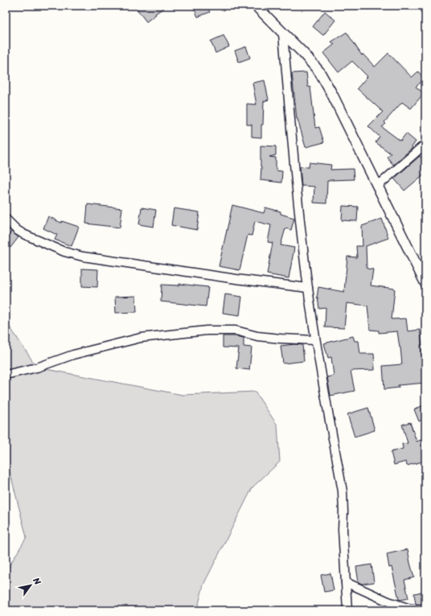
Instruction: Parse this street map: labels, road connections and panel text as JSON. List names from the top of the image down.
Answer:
{
  "north": "top right"
}
